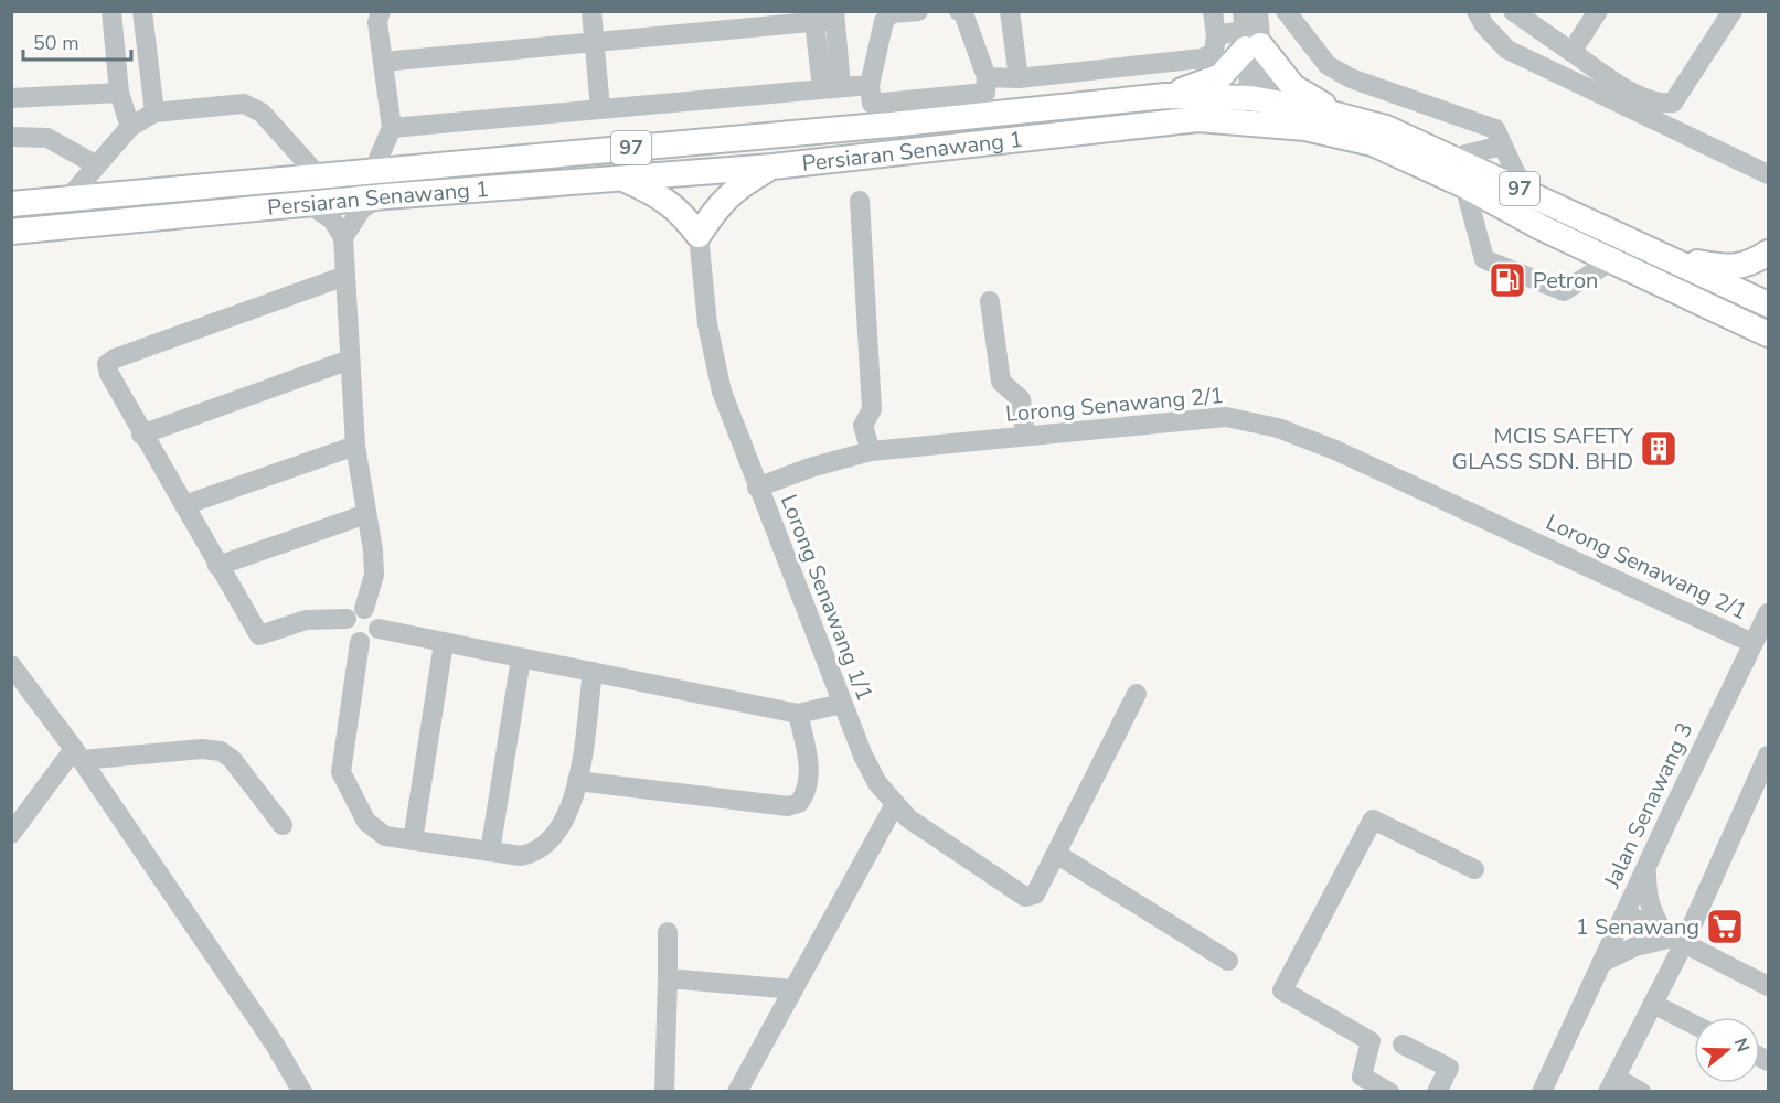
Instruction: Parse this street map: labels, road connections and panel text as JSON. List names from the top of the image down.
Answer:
{
  "streets": {
    "main road": ["97", "Persiaran Senawang 1"],
    "street": ["Lorong Senawang 2/1", "Lorong Senawang 1/1", "Jalan Senawang 3"]
  },
  "crossings": [
    ["Lorong Senawang 2/1", "Lorong Senawang 1/1"],
    ["Lorong Senawang 2/1", "Jalan Senawang 3"]
  ],
  "places": {
    "fuel station": ["Petron"],
    "building": ["MCIS SAFETY GLASS SDN. BHD"],
    "supermarket": ["1 Senawang"]
  },
  "scale_bar": "50 m",
  "north": "right"
}
